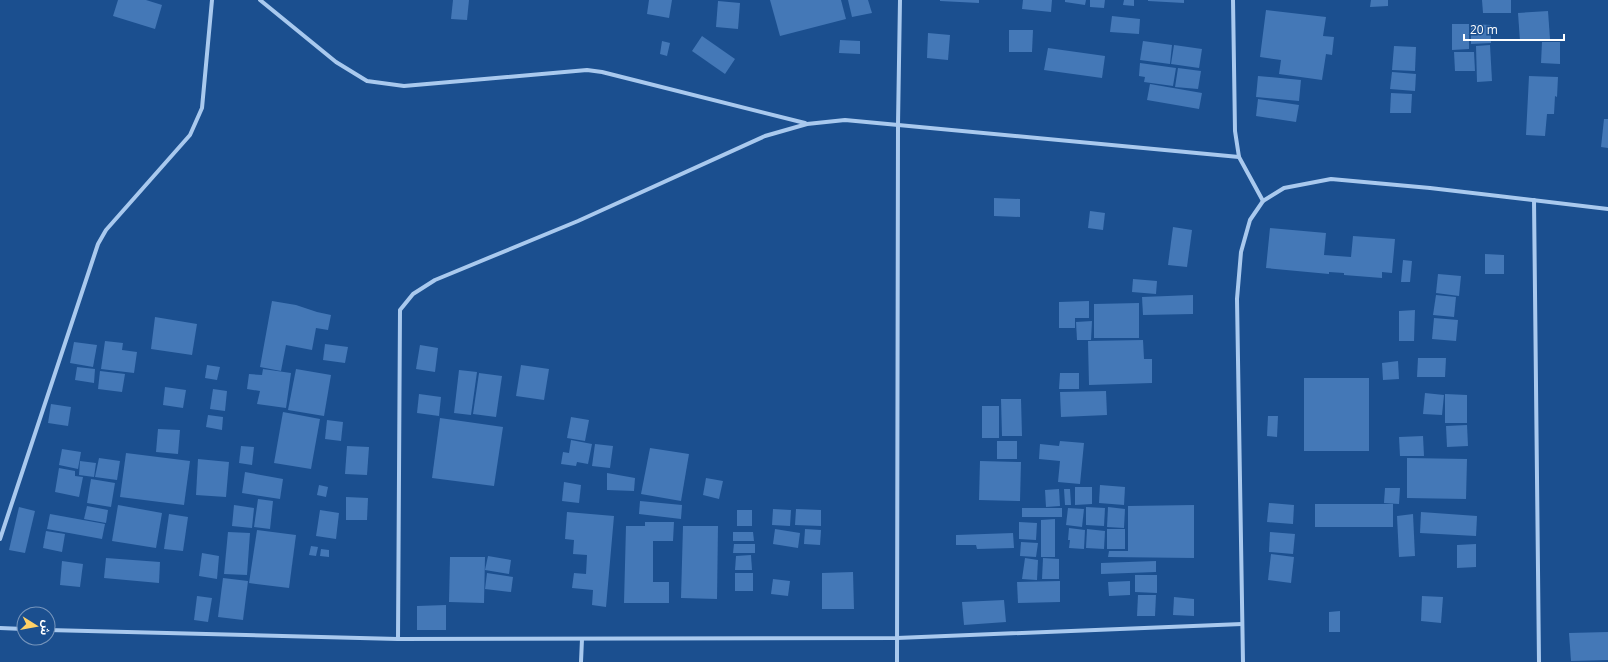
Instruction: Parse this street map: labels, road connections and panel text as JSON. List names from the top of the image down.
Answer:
{
  "scale_bar": "20 m",
  "north": "right"
}
